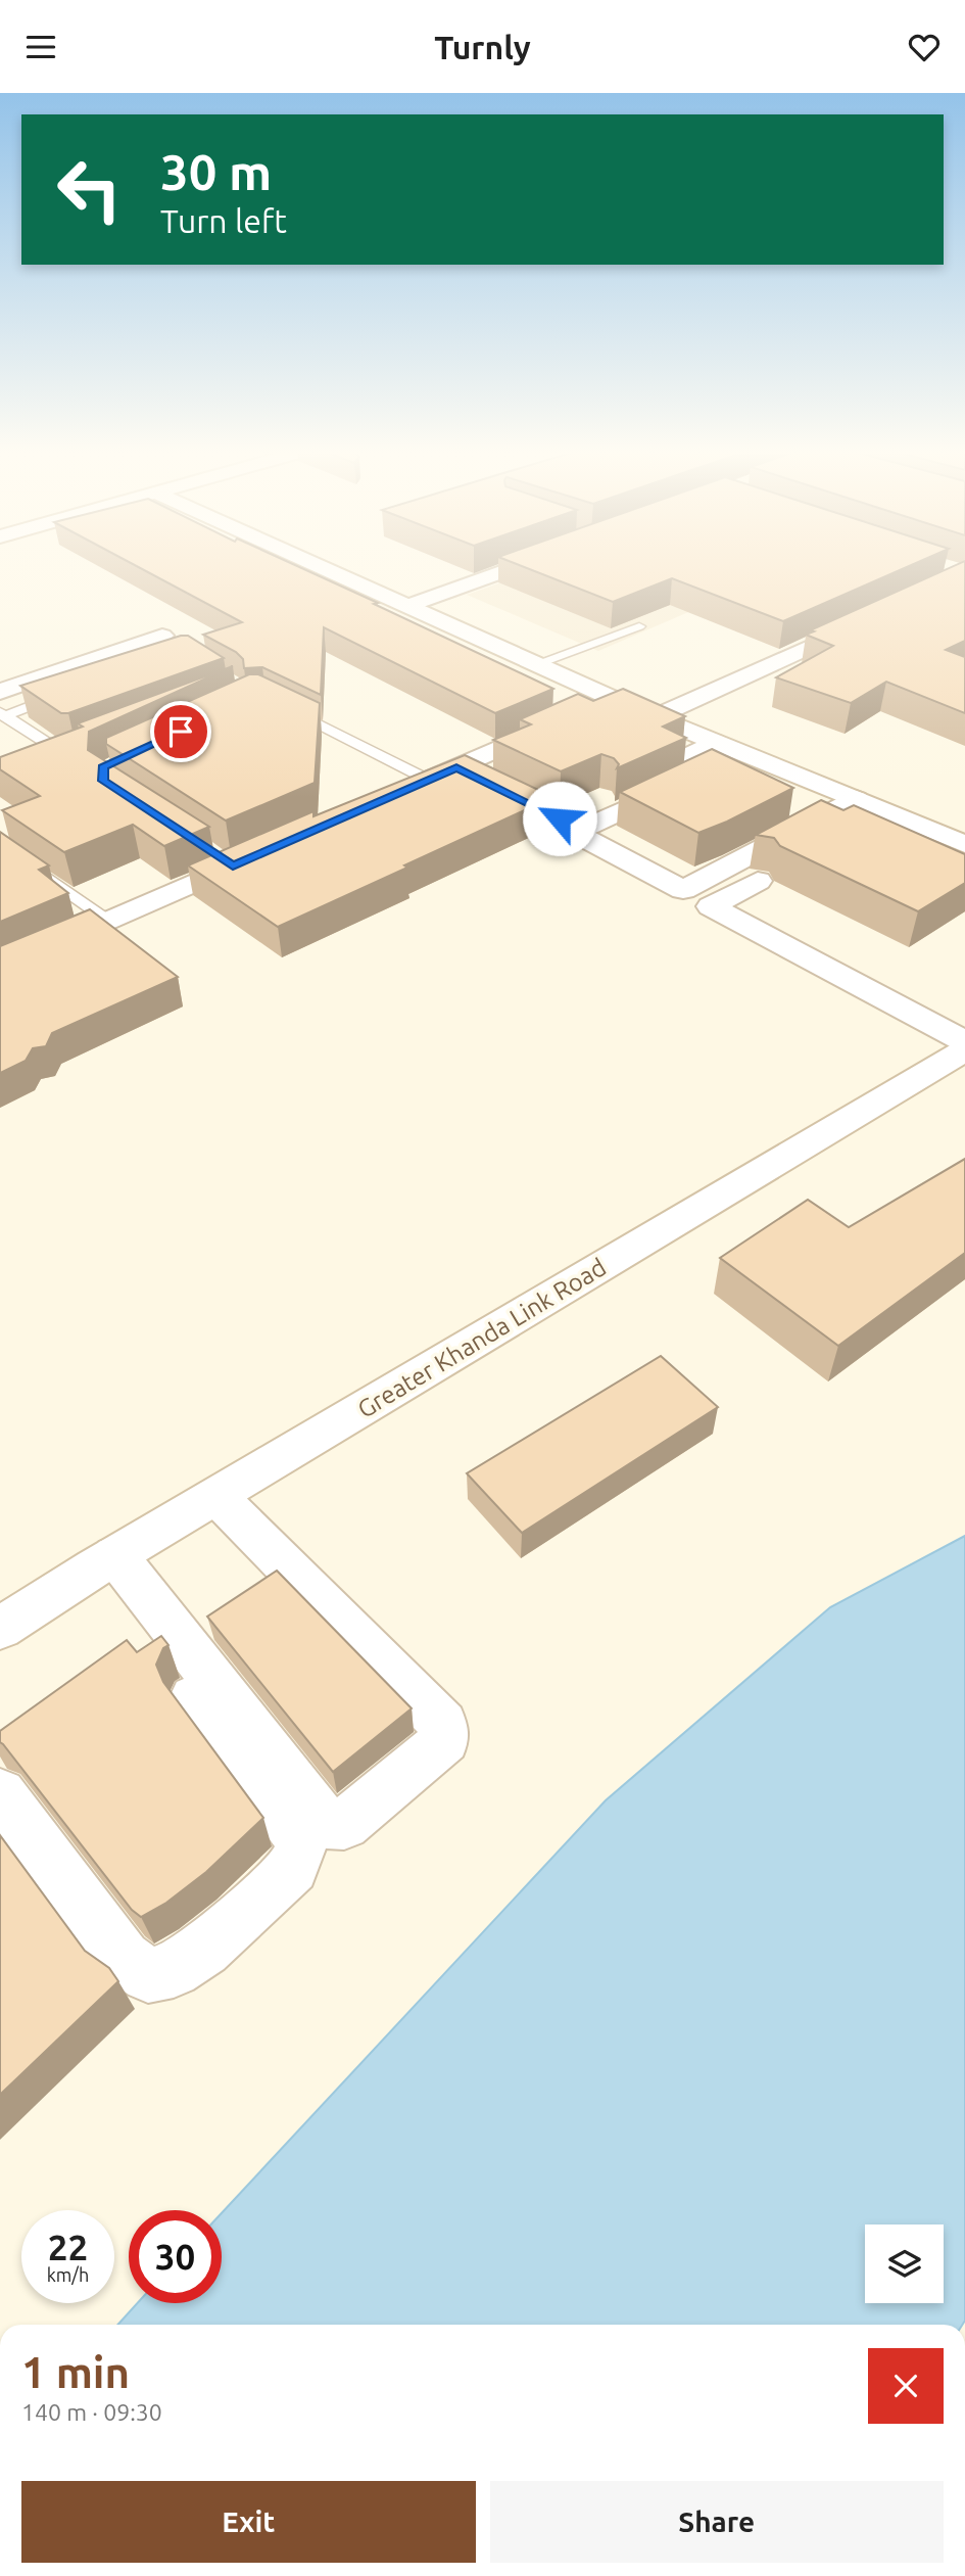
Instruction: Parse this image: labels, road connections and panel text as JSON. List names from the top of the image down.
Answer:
{
  "streets": {
    "street": ["Greater Khanda Link Road"]
  },
  "page": {
    "header": "Turnly",
    "turn": ["30 m", "Turn left"],
    "speed": "22 km/h",
    "limit": "30",
    "heading": ["1 min", "140 m · 09:30"],
    "buttons": ["Exit", "Share"]
  }
}
